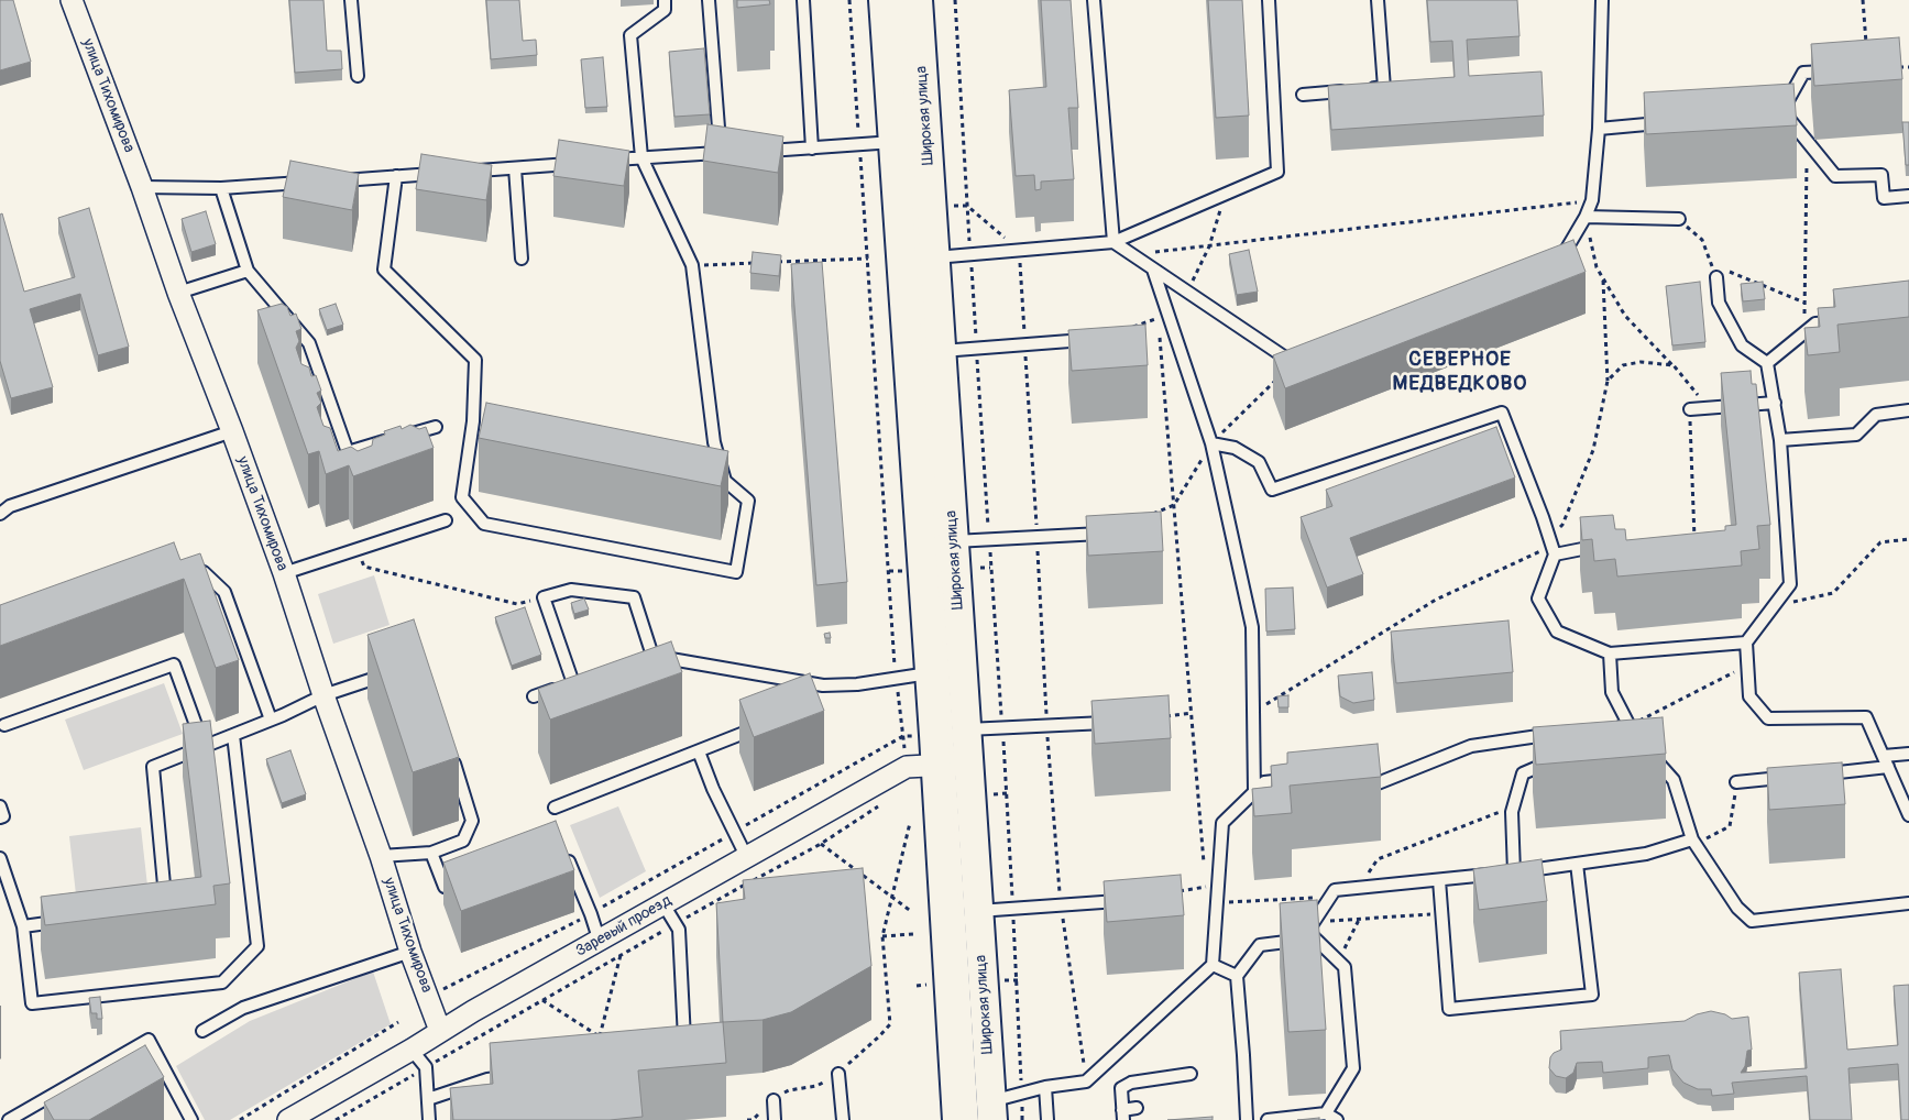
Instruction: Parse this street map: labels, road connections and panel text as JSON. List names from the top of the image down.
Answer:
{
  "streets": {
    "main road": ["Широкая улица"],
    "street": ["улица Тихомирова", "Заревый проезд"]
  },
  "crossings": [
    ["улица Тихомирова", "Заревый проезд"],
    ["Широкая улица", "Заревый проезд"]
  ],
  "districts": ["СЕВЕРНОЕ МЕДВЕДКОВО"]
}
